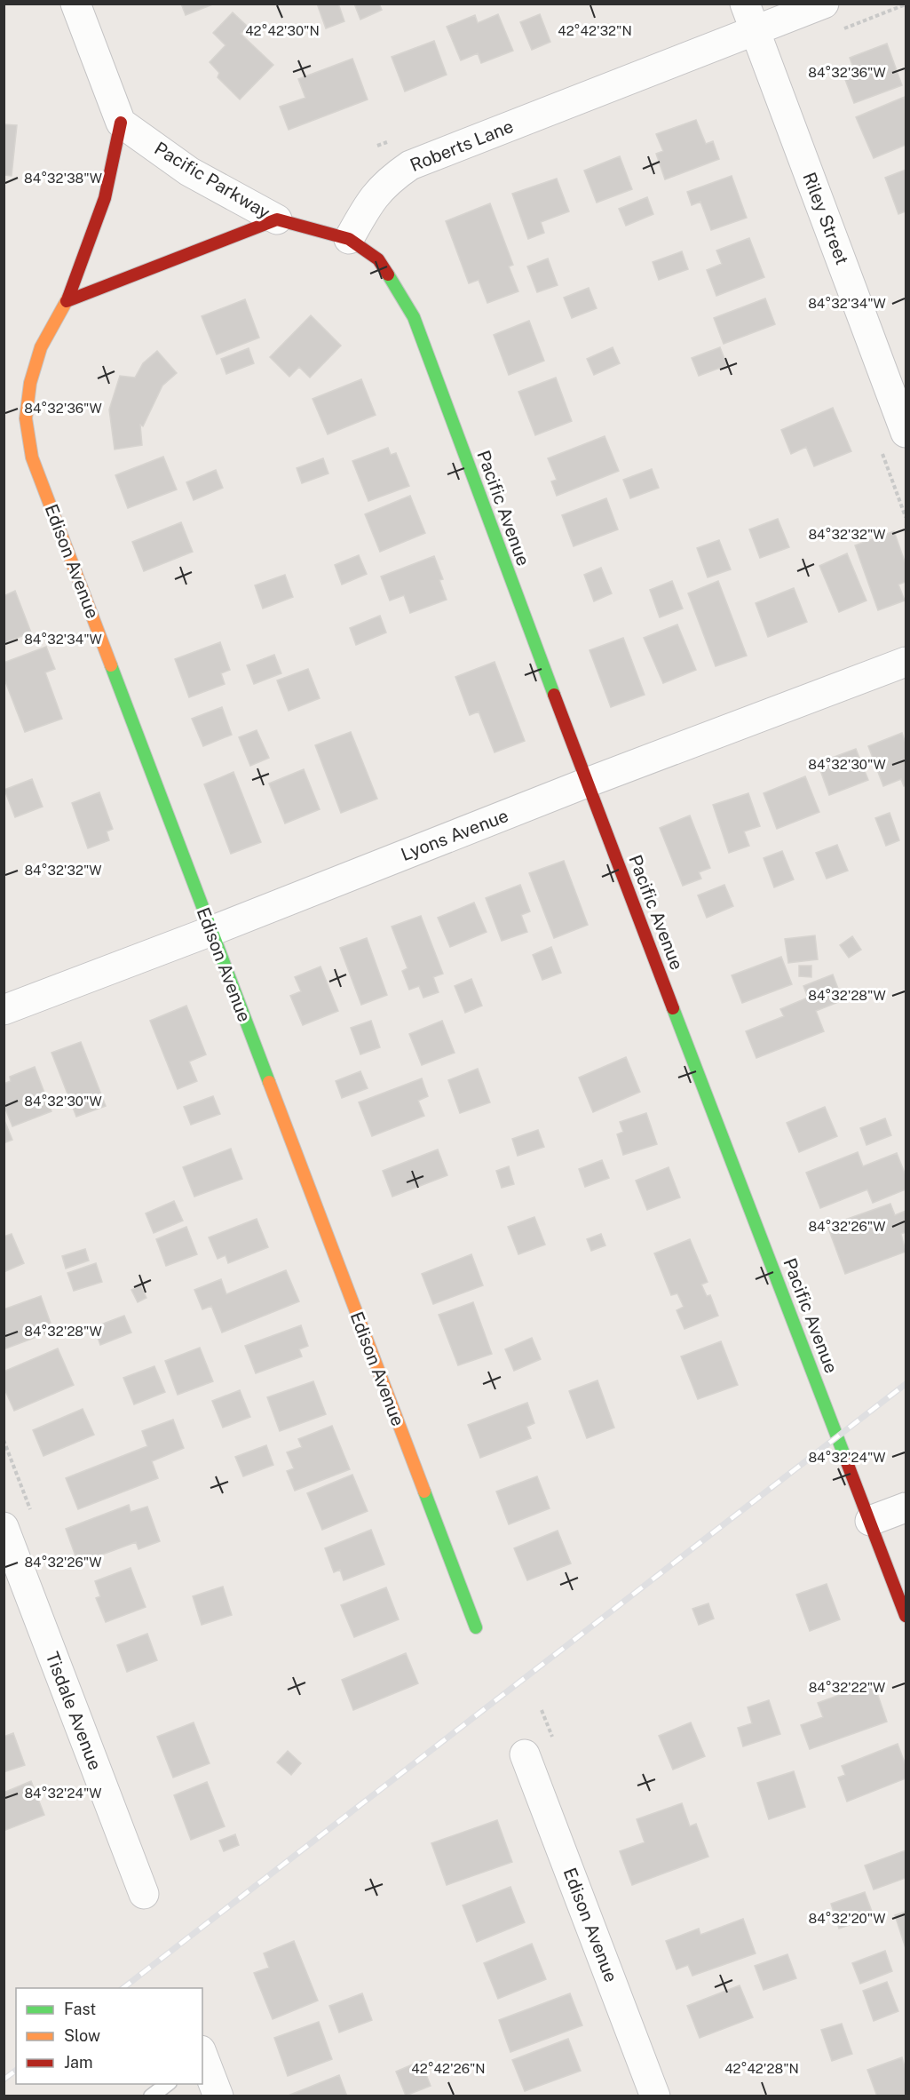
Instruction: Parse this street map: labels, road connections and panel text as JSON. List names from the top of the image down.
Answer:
{
  "streets": {
    "street": [
      "Roberts Lane",
      "Pacific Parkway",
      "Riley Street",
      "Pacific Avenue",
      "Edison Avenue",
      "Lyons Avenue",
      "Tisdale Avenue"
    ]
  },
  "crossings": [
    ["Roberts Lane", "Riley Street"],
    ["Roberts Lane", "Pacific Avenue"],
    ["Pacific Avenue", "Lyons Avenue"],
    ["Edison Avenue", "Lyons Avenue"]
  ],
  "legend": ["Fast", "Slow", "Jam"],
  "coordinates": [
    "42°42'30\"N",
    "42°42'32\"N",
    "84°32'36\"W",
    "84°32'38\"W",
    "84°32'34\"W",
    "84°32'32\"W",
    "84°32'30\"W",
    "84°32'28\"W",
    "84°32'26\"W",
    "84°32'24\"W",
    "84°32'22\"W",
    "84°32'20\"W",
    "42°42'26\"N",
    "42°42'28\"N"
  ]
}
